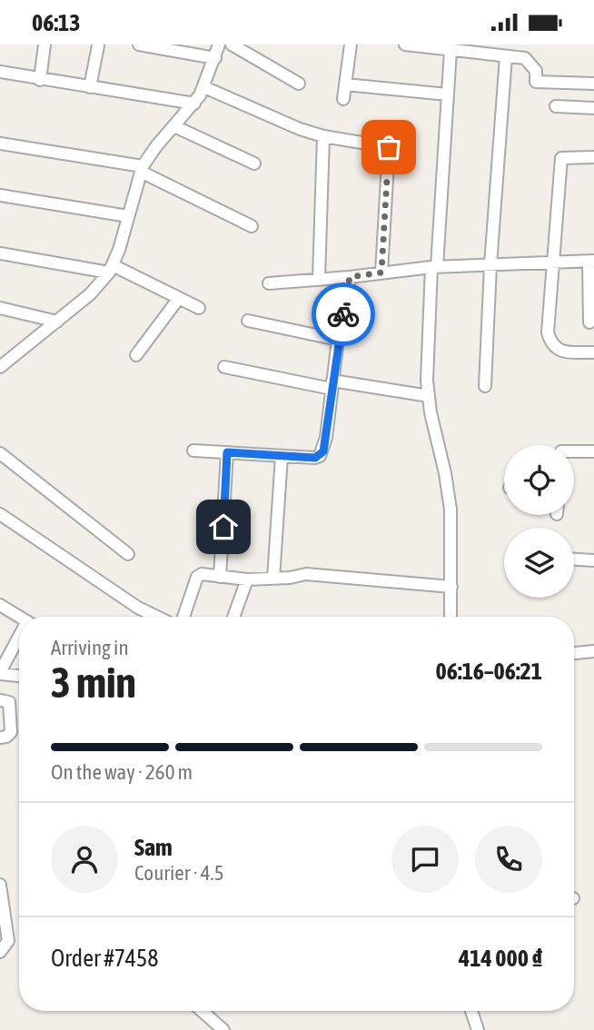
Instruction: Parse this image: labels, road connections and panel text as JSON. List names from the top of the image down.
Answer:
{
  "page": {
    "status": "06:13",
    "heading": ["3 min", "Arriving in", "06:16–06:21"],
    "panel": [
      "Sam",
      "Courier · 4.5",
      "Order #7458",
      "414 000 ₫"
    ],
    "bar": "On the way · 260 m"
  }
}
